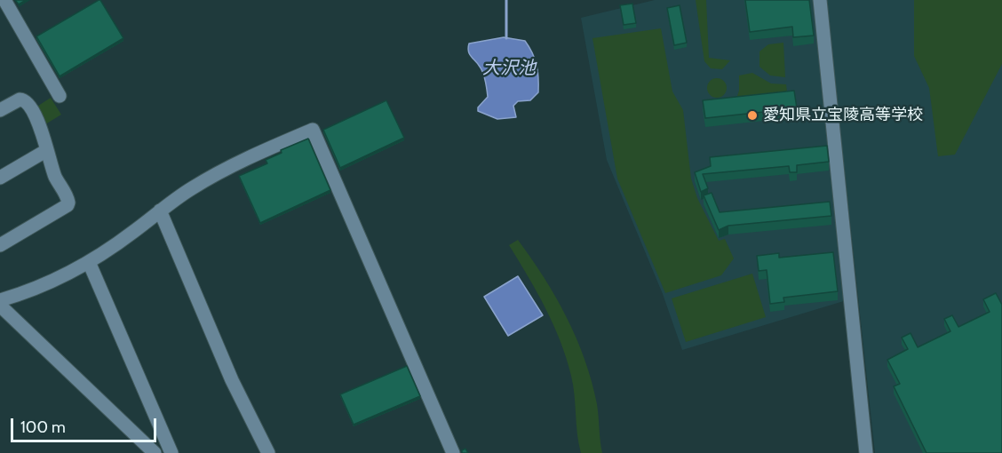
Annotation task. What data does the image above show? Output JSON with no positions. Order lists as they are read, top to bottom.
{
  "water": ["大沢池"],
  "places": ["愛知県立宝陵高等学校"],
  "scale_bar": "100 m"
}
